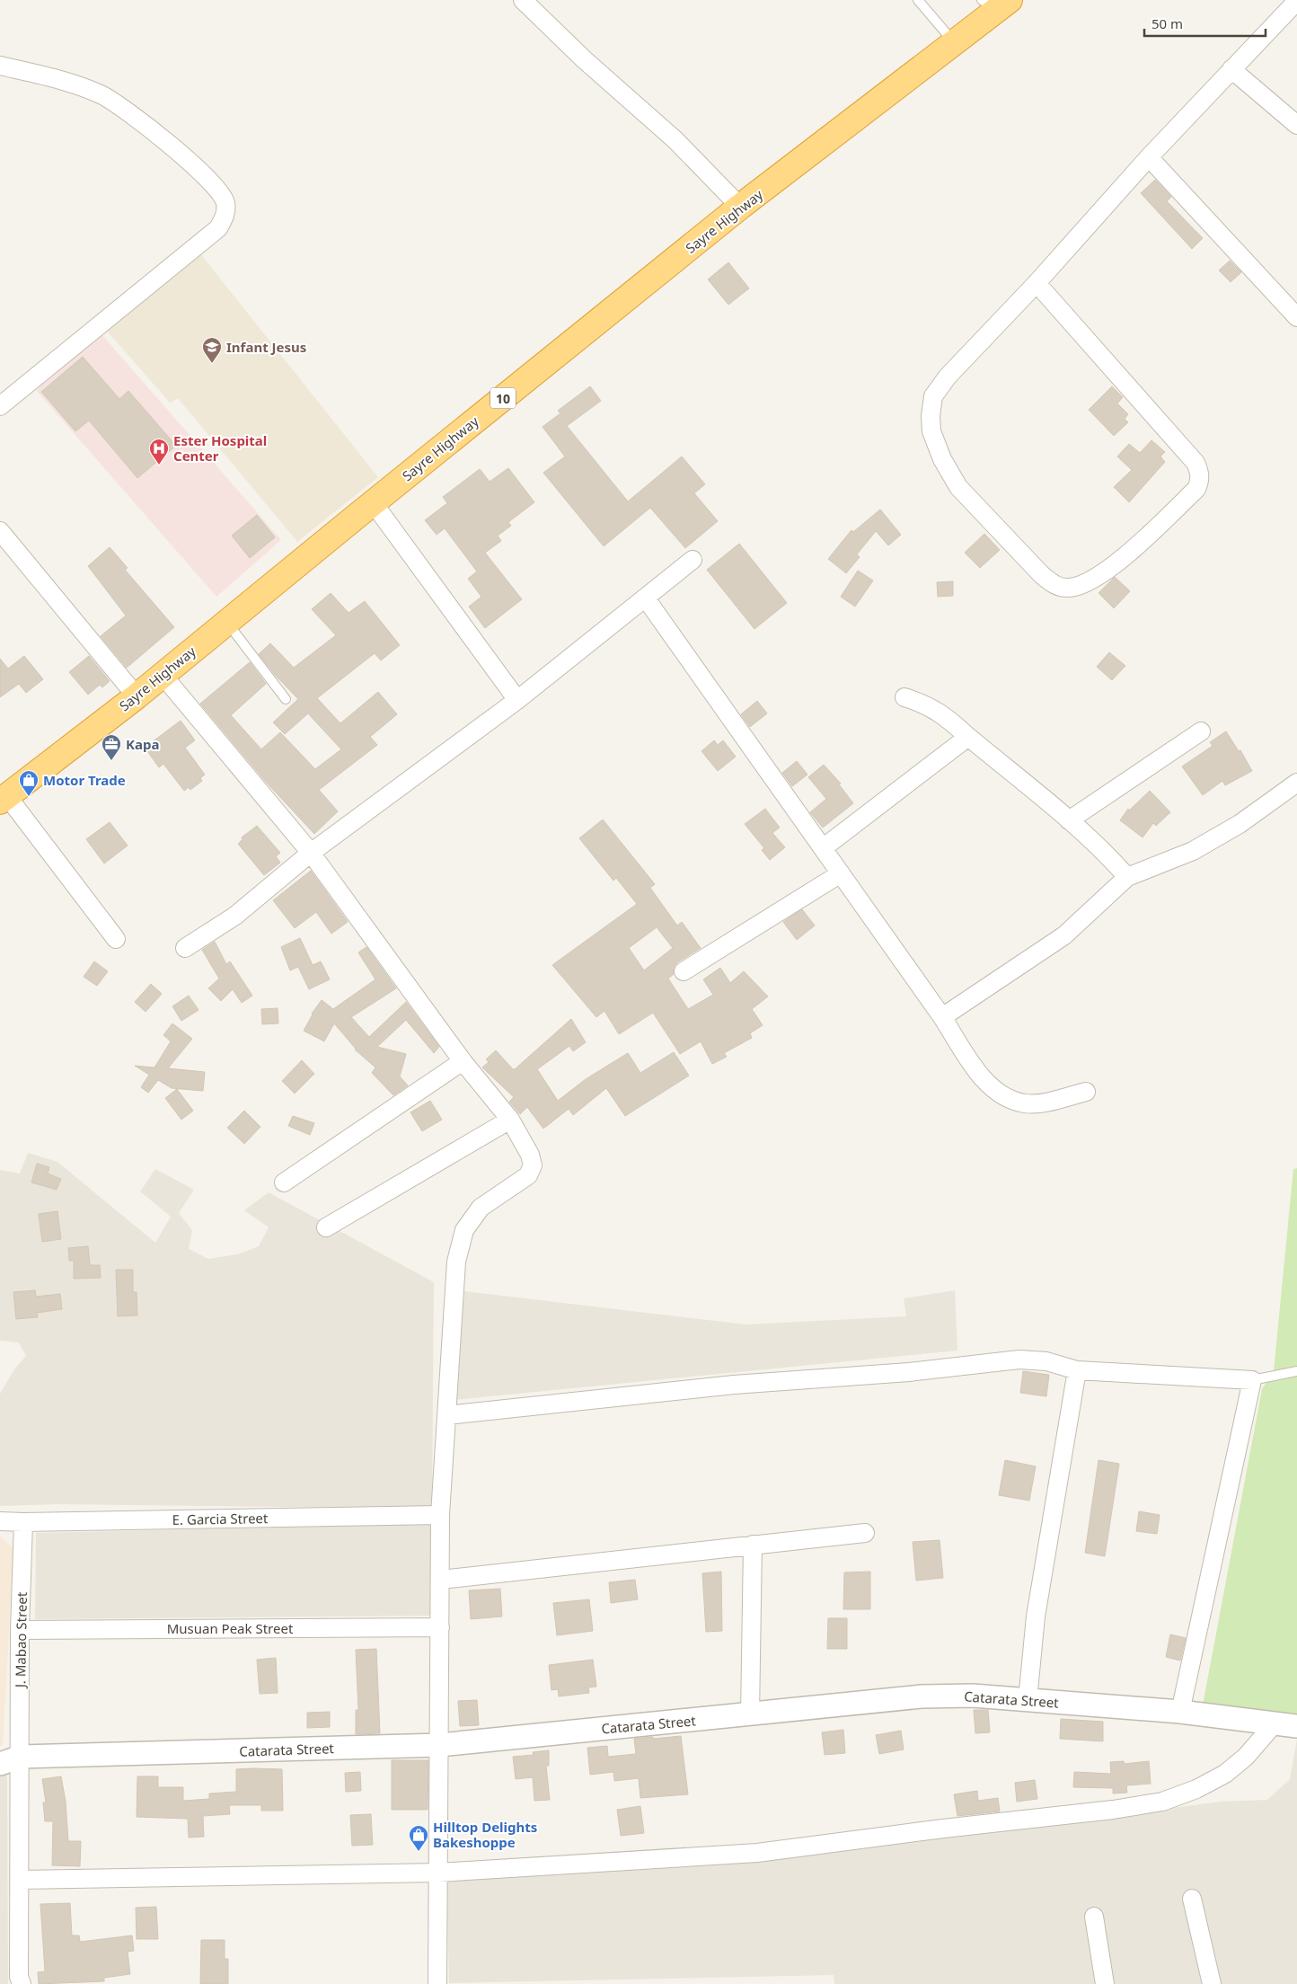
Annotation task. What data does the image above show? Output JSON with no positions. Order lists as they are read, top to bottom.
{
  "streets": {
    "highway": ["Sayre Highway", "10"],
    "street": [
      "E. Garcia Street",
      "Musuan Peak Street",
      "J. Mabao Street",
      "Catarata Street"
    ]
  },
  "crossings": [
    ["E. Garcia Street", "J. Mabao Street"],
    ["Musuan Peak Street", "J. Mabao Street"],
    ["J. Mabao Street", "Catarata Street"]
  ],
  "places": {
    "school or university": ["Infant Jesus"],
    "hospital": ["Ester Hospital Center"],
    "office": ["Kapa"],
    "shop": ["Motor Trade", "Hilltop Delights Bakeshoppe"]
  },
  "scale_bar": "50 m"
}
